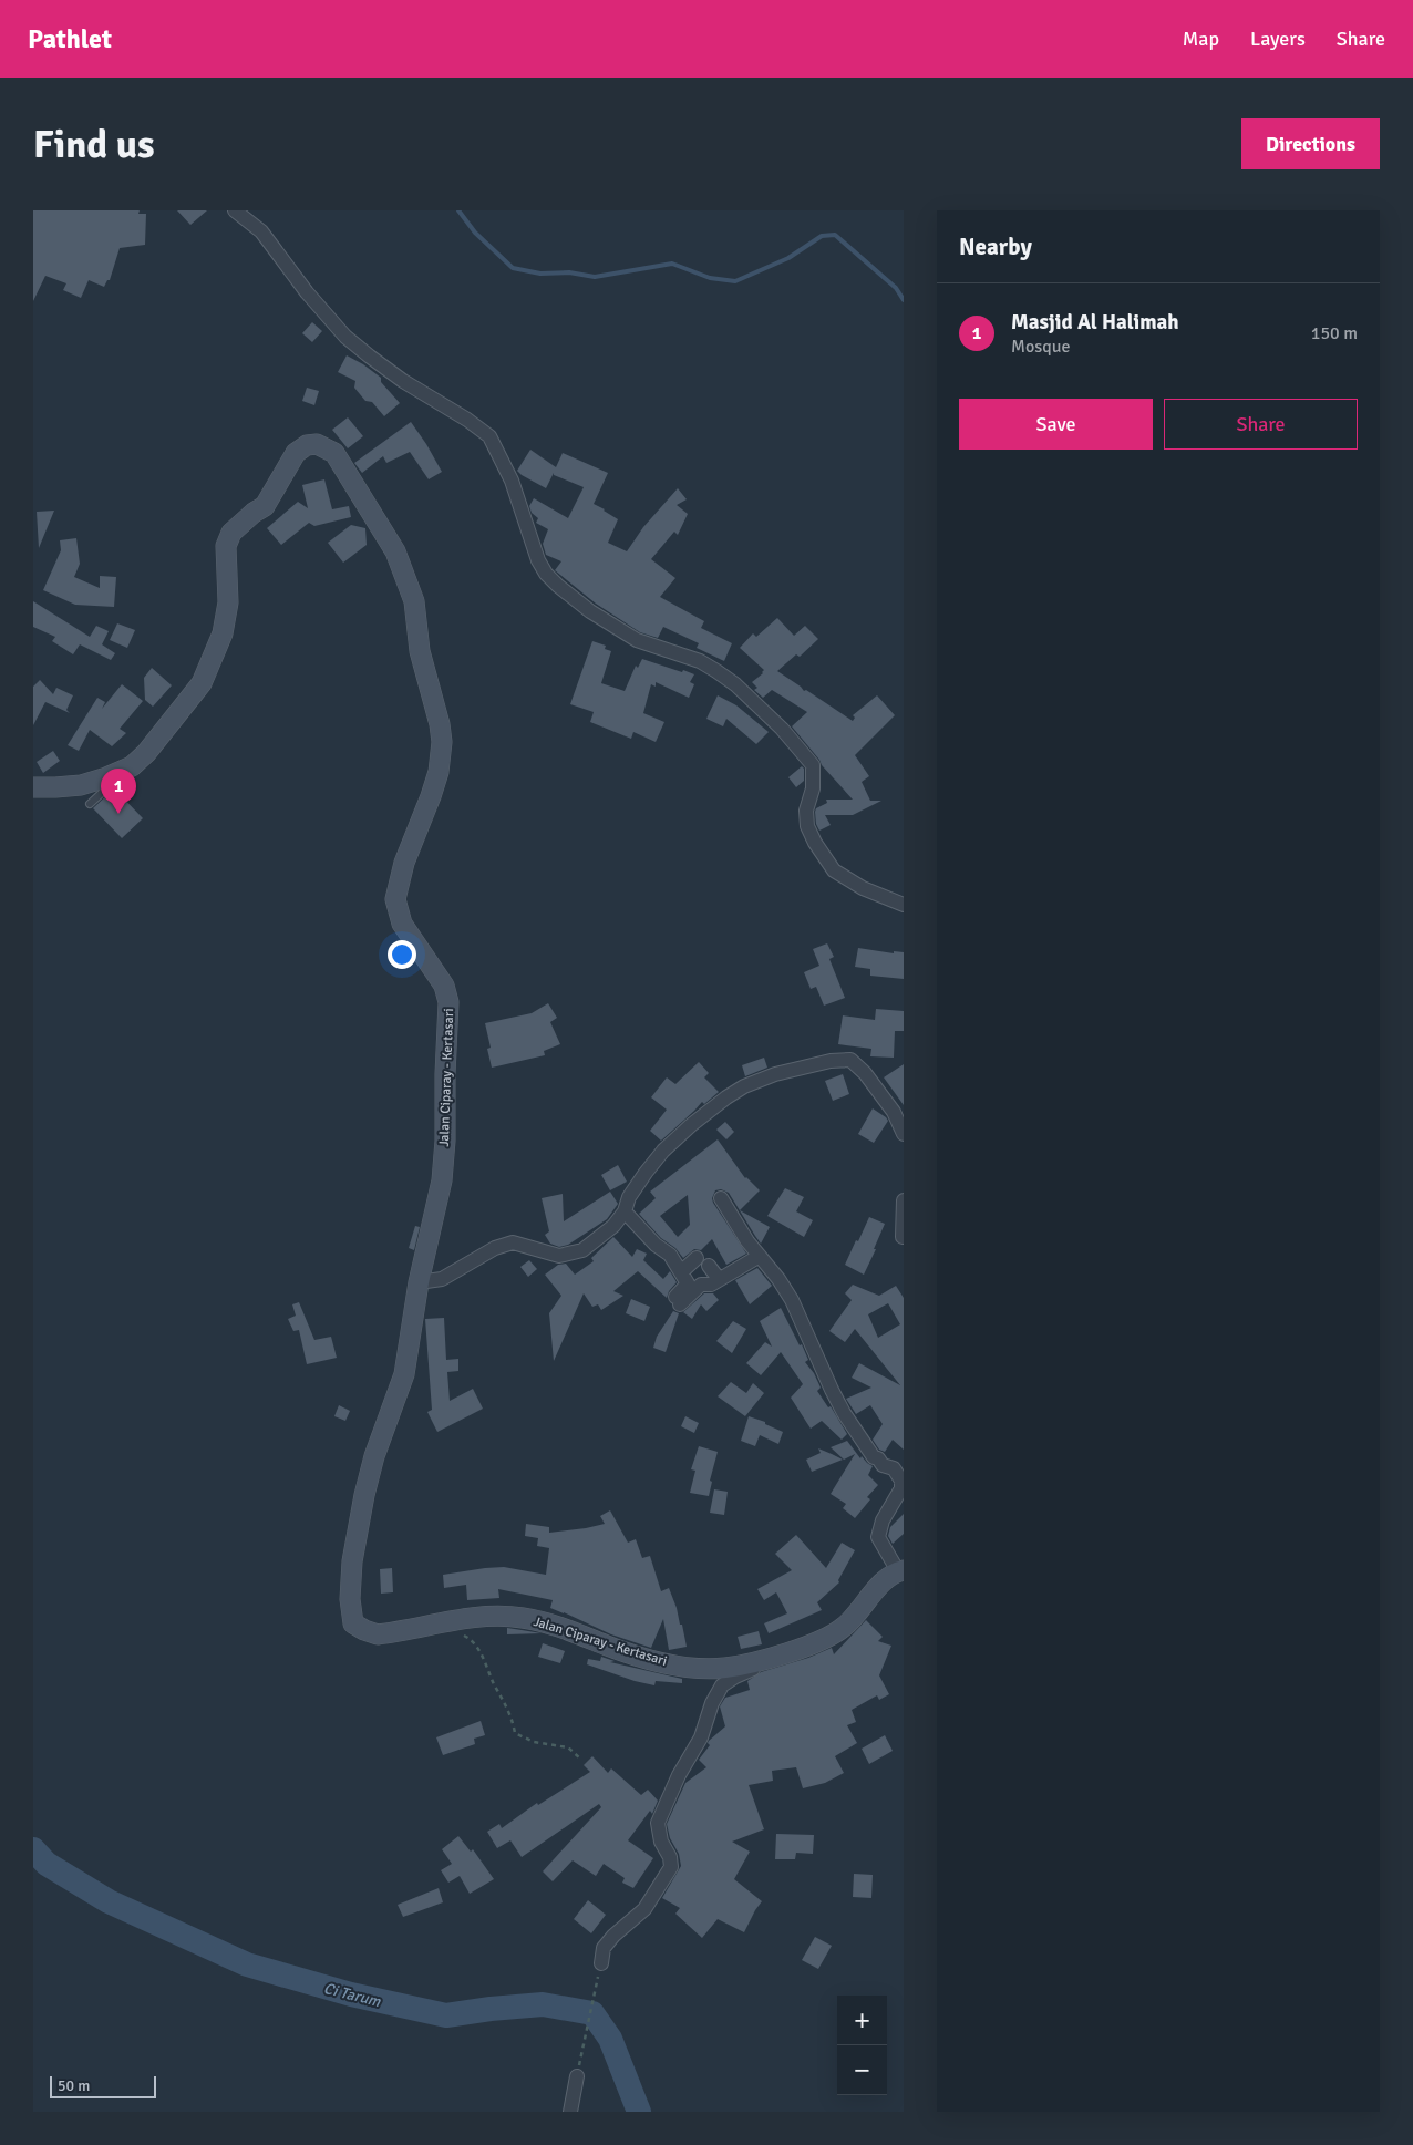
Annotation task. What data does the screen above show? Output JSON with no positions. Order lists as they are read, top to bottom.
{
  "streets": {
    "main road": ["Jalan Ciparay - Kertasari"]
  },
  "water": ["Ci Tarum"],
  "scale_bar": "50 m",
  "page": {
    "header": "Pathlet",
    "nav": ["Map", "Layers", "Share"],
    "buttons": [
      "Directions",
      ["Save", "Share"]
    ],
    "title": "Find us",
    "heading": "Nearby",
    "list": [
      {
        "mark": "1",
        "name": "Masjid Al Halimah",
        "note": "Mosque",
        "value": "150 m"
      }
    ],
    "pins": "1",
    "map_buttons": ["+", "−"],
    "scale": "50 m"
  }
}
